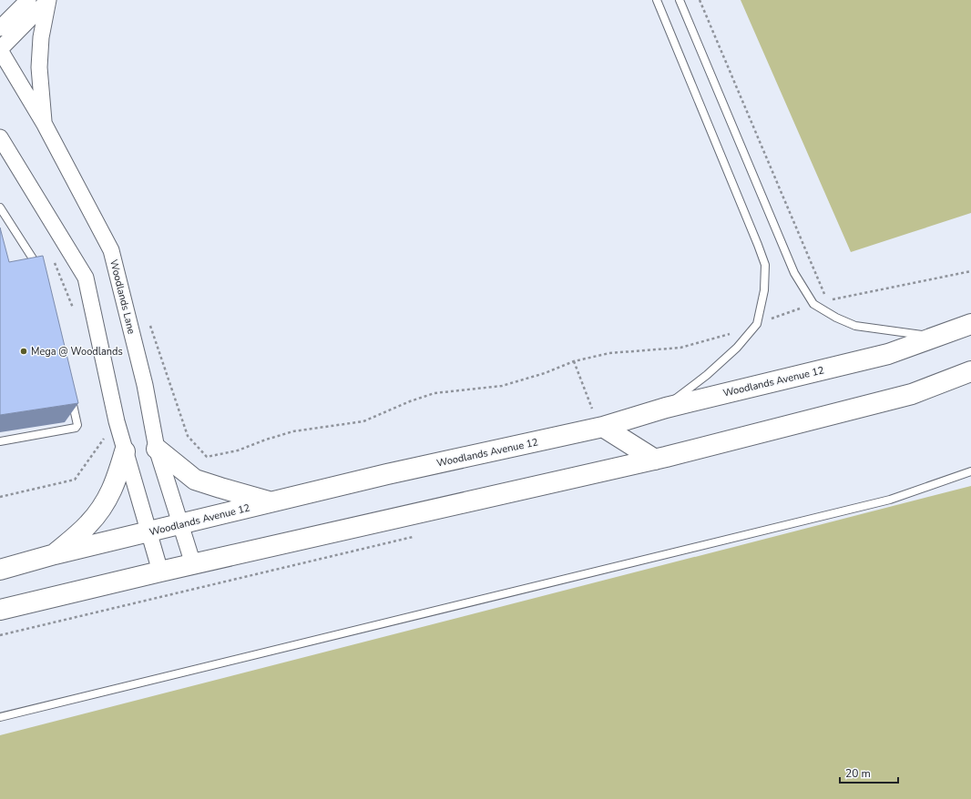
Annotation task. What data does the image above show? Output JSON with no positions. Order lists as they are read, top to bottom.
{
  "streets": {
    "main road": ["Woodlands Avenue 12"],
    "street": ["Woodlands Lane"]
  },
  "crossings": [
    ["Woodlands Lane", "Woodlands Avenue 12"]
  ],
  "places": ["Mega @ Woodlands"],
  "scale_bar": "20 m"
}
